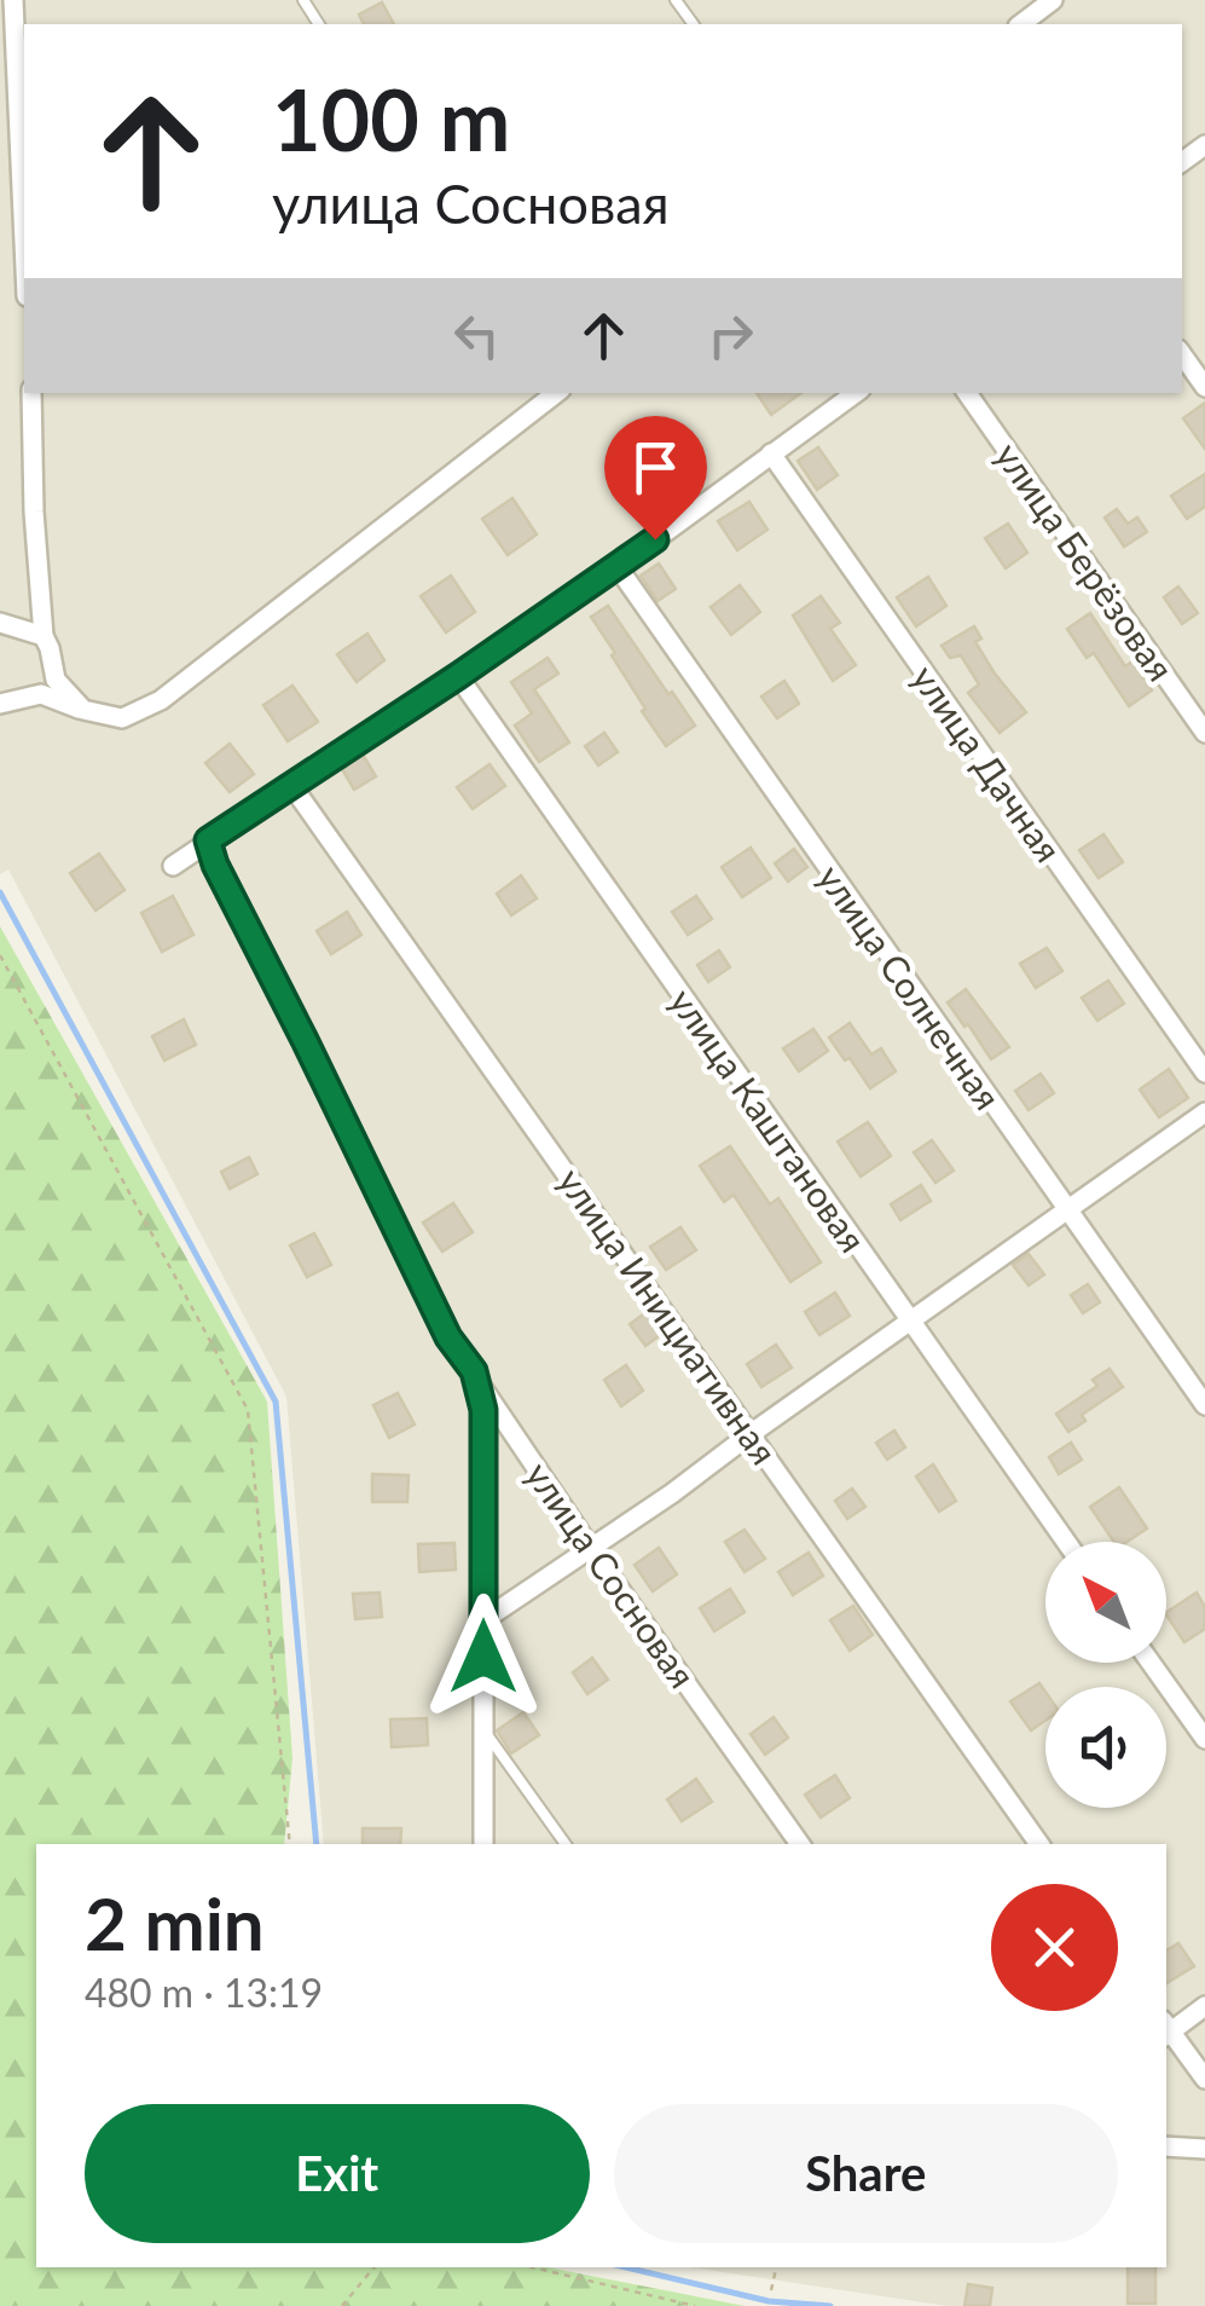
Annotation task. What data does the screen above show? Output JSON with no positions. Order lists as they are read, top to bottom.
{
  "streets": {
    "street": [
      "улица Берёзовая",
      "улица Дачная",
      "улица Солнечная",
      "улица Каштановая",
      "улица Инициативная",
      "улица Сосновая"
    ]
  },
  "north": "top left",
  "page": {
    "turn": ["100 m", "улица Сосновая"],
    "heading": ["2 min", "480 m · 13:19"],
    "buttons": ["Exit", "Share"]
  }
}
